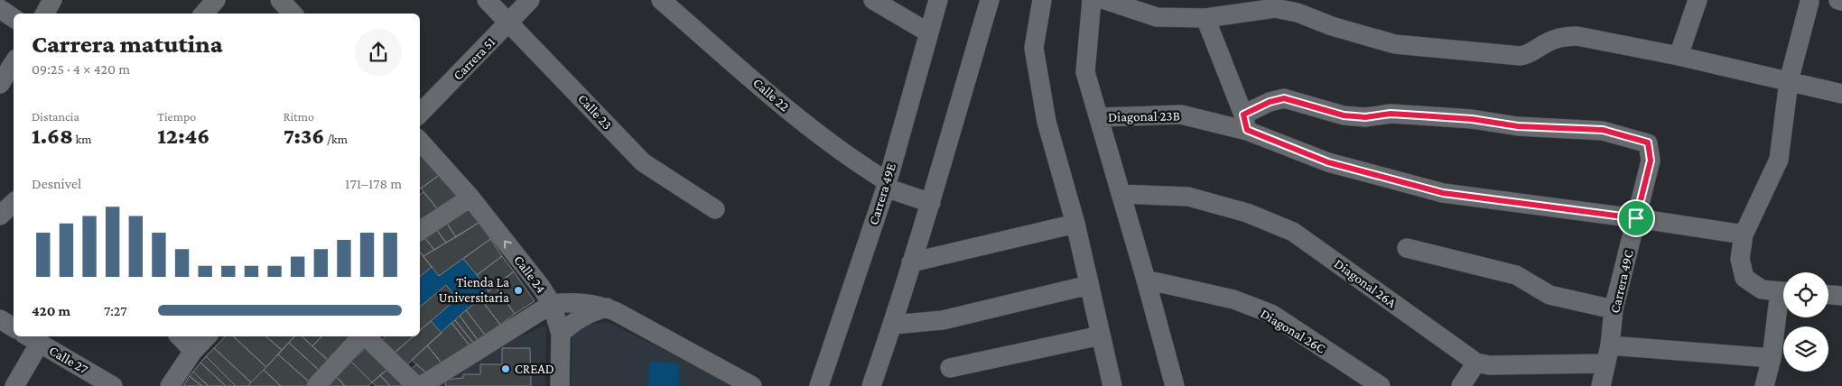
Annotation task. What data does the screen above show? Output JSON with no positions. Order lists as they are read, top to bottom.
{
  "streets": {
    "street": [
      "Carrera 51",
      "Calle 22",
      "Calle 23",
      "Diagonal 23B",
      "Carrera 49E",
      "Calle 24",
      "Carrera 49C",
      "Diagonal 26A",
      "Diagonal 26C",
      "Calle 27"
    ]
  },
  "crossings": [
    ["Carrera 51", "Calle 23"],
    ["Calle 22", "Carrera 49E"],
    ["Diagonal 23B", "Carrera 49C"],
    ["Carrera 49C", "Diagonal 26A"]
  ],
  "places": ["Tienda La Universitaria", "CREAD"],
  "page": {
    "heading": ["Carrera matutina", "09:25 · 4 × 420 m"],
    "stats": [
      ["Distancia", "1.68 km"],
      ["Tiempo", "12:46"],
      ["Ritmo", "7:36 /km"]
    ],
    "chart": ["Desnivel", "171–178 m"],
    "list": [
      {
        "name": "420 m",
        "note": "7:27"
      }
    ]
  }
}
